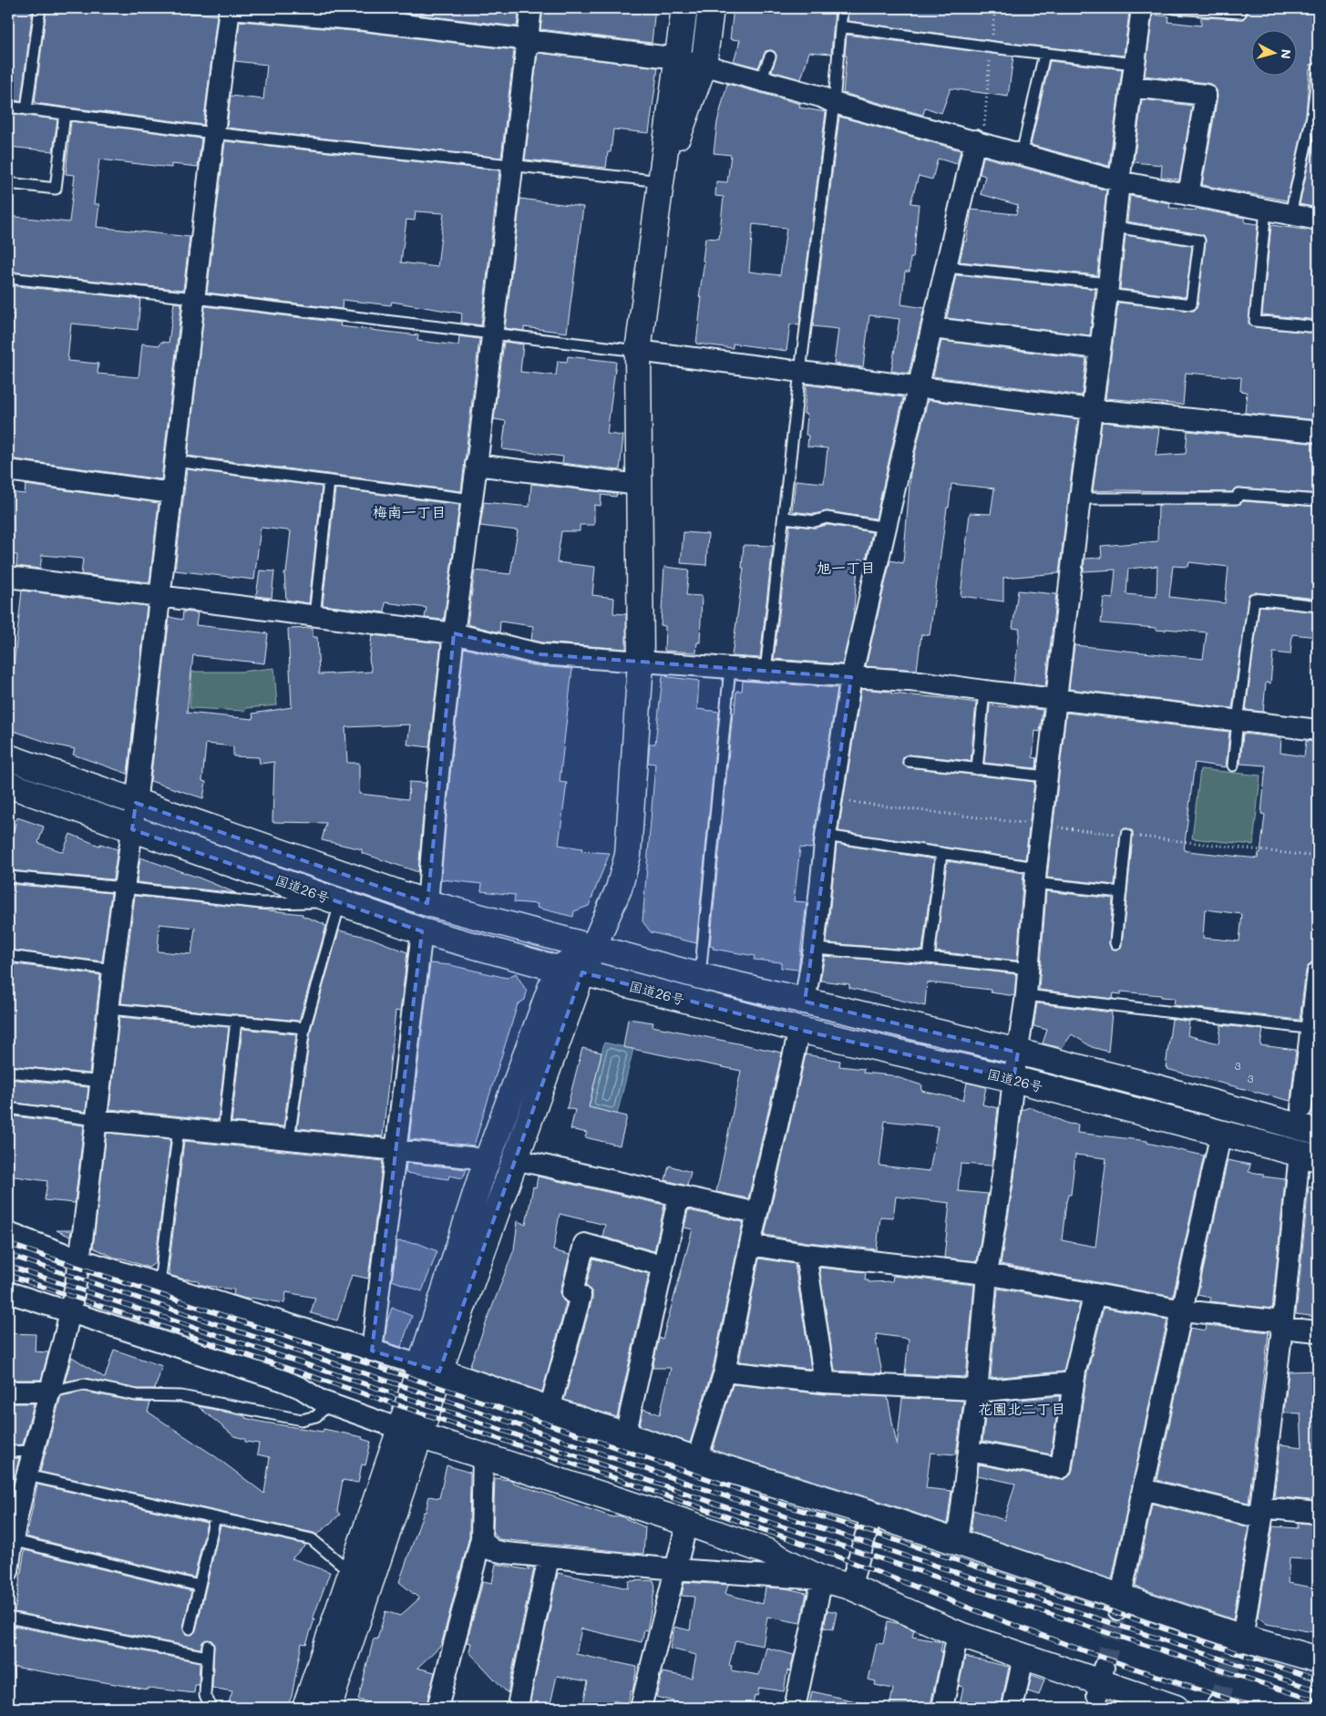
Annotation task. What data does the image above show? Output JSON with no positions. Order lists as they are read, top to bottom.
{
  "streets": {
    "main road": ["国道26号"]
  },
  "districts": ["梅南一丁目", "旭一丁目", "花園北二丁目"],
  "house_numbers": ["3", "3"],
  "north": "right"
}
